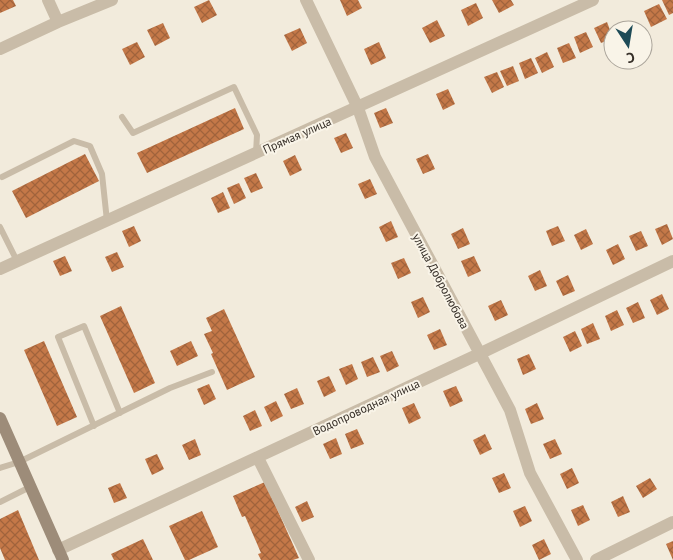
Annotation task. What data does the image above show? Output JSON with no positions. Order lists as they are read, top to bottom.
{
  "streets": {
    "street": ["Прямая улица", "улица Добролюбова", "Водопроводная улица"]
  },
  "crossings": [
    ["Прямая улица", "улица Добролюбова"],
    ["улица Добролюбова", "Водопроводная улица"]
  ],
  "north": "bottom"
}
